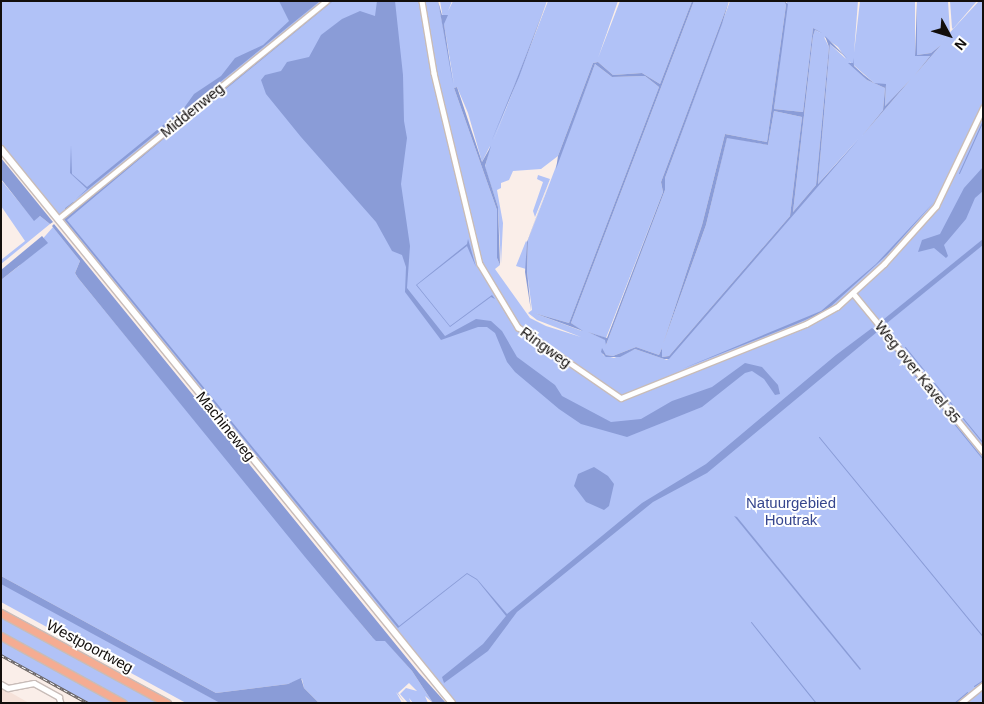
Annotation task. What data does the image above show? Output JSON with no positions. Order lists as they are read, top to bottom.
{
  "streets": {
    "main road": ["Westpoortweg"],
    "street": [
      "Middenweg",
      "Ringweg",
      "Weg over Kavel 35",
      "Machineweg"
    ]
  },
  "crossings": [
    ["Middenweg", "Machineweg"],
    ["Ringweg", "Weg over Kavel 35"]
  ],
  "parks": ["Natuurgebied Houtrak"],
  "north": "bottom right"
}
